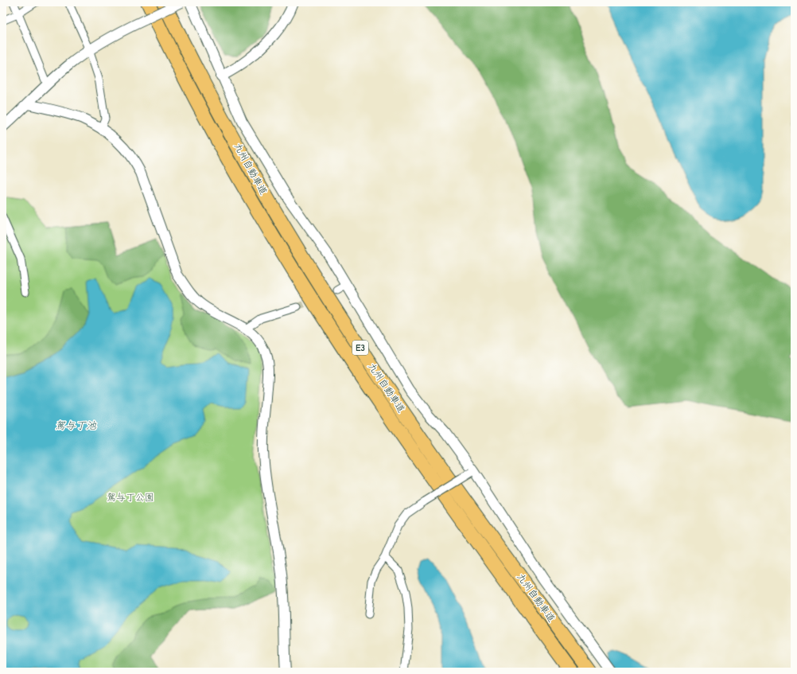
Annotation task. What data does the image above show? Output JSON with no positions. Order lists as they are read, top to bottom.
{
  "streets": {
    "highway": ["九州自動車道", "E3"]
  },
  "water": ["駕与丁池"],
  "parks": ["駕与丁公園"]
}
